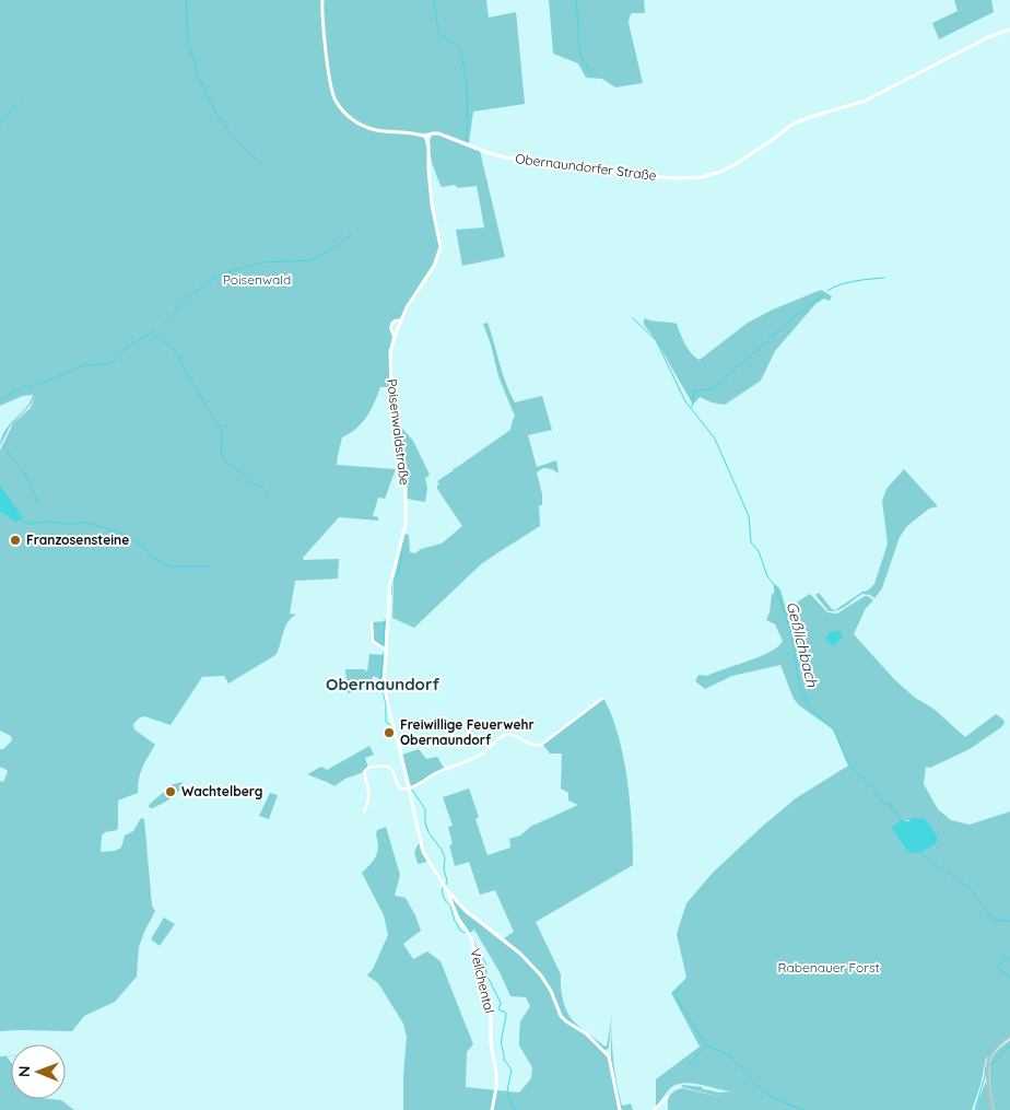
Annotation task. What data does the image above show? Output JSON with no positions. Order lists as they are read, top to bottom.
{
  "streets": {
    "street": ["Obernaundorfer Straße", "Poisenwaldstraße", "Veilchental"]
  },
  "crossings": [
    ["Obernaundorfer Straße", "Poisenwaldstraße"],
    ["Poisenwaldstraße", "Veilchental"]
  ],
  "districts": ["Obernaundorf"],
  "water": ["Geßlichbach"],
  "parks": ["Poisenwald", "Rabenauer Forst"],
  "places": ["Franzosensteine", "Freiwillige Feuerwehr Obernaundorf", "Wachtelberg"],
  "north": "left"
}
